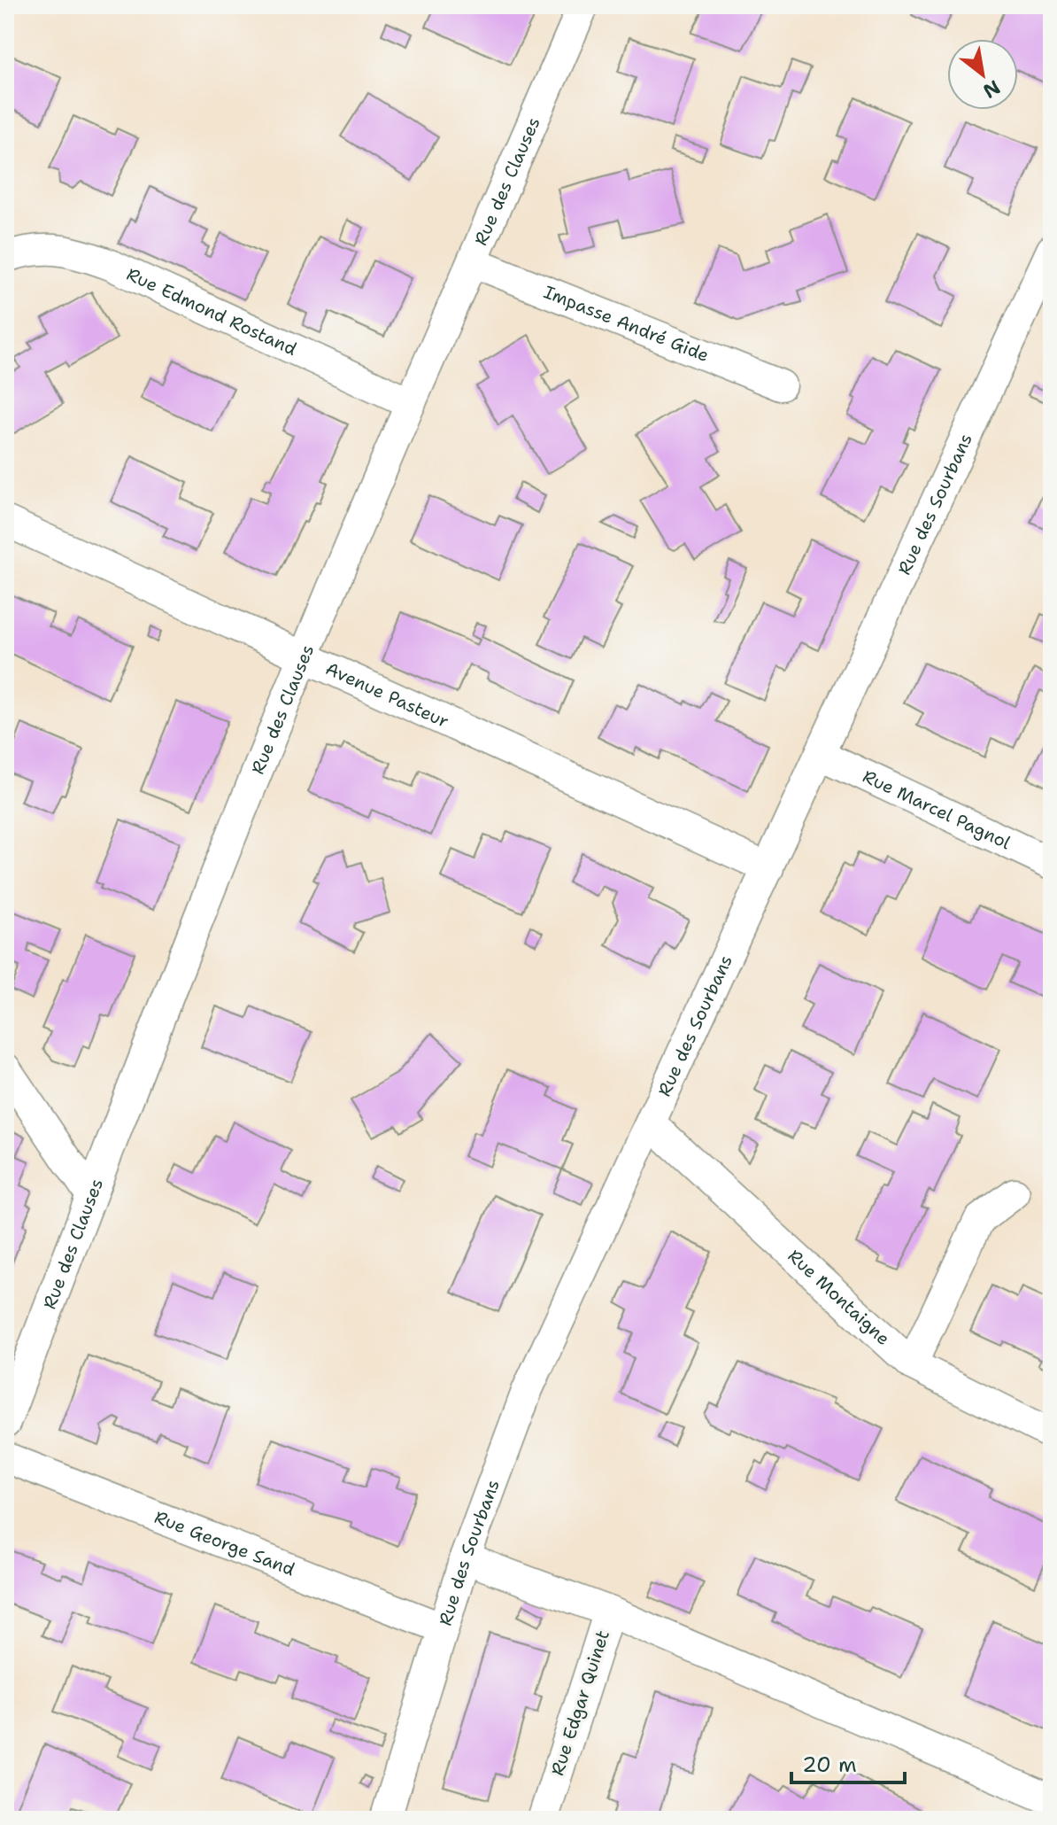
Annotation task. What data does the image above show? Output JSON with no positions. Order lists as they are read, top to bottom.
{
  "streets": {
    "street": [
      "Rue des Clauses",
      "Rue Edmond Rostand",
      "Impasse André Gide",
      "Rue des Sourbans",
      "Avenue Pasteur",
      "Rue Marcel Pagnol",
      "Rue Montaigne",
      "Rue George Sand",
      "Rue Edgar Quinet"
    ]
  },
  "crossings": [
    ["Rue des Clauses", "Rue Edmond Rostand"],
    ["Rue des Clauses", "Impasse André Gide"],
    ["Rue des Clauses", "Avenue Pasteur"],
    ["Rue des Sourbans", "Avenue Pasteur"],
    ["Rue des Sourbans", "Rue Marcel Pagnol"],
    ["Rue des Sourbans", "Rue Montaigne"],
    ["Rue des Sourbans", "Rue George Sand"],
    ["Rue des Sourbans", "Rue Edgar Quinet"]
  ],
  "scale_bar": "20 m",
  "north": "bottom right"
}
